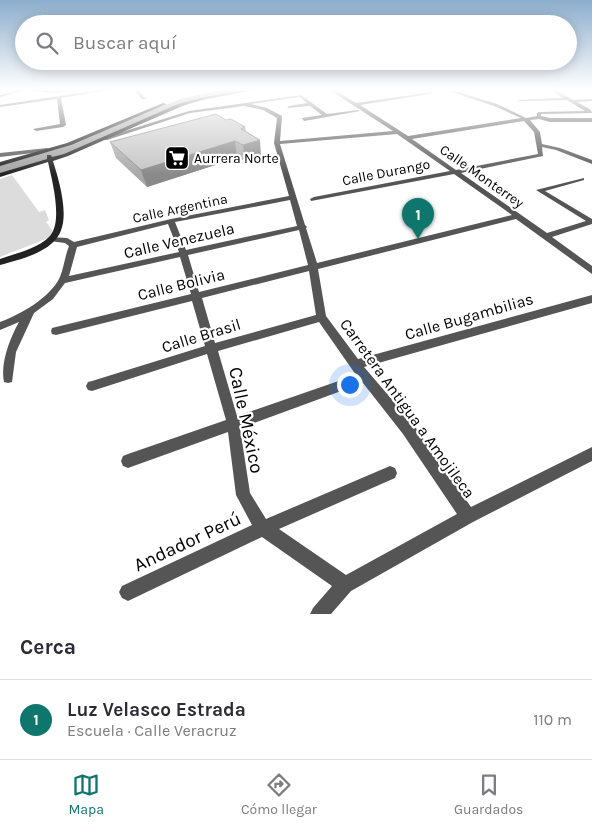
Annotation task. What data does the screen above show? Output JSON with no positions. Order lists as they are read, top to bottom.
{
  "streets": {
    "street": [
      "Calle Durango",
      "Calle Monterrey",
      "Calle Argentina",
      "Calle Venezuela",
      "Calle Bolivia",
      "Calle Bugambilias",
      "Calle Brasil",
      "Carretera Antigua a Amojileca",
      "Calle México",
      "Andador Perú"
    ]
  },
  "crossings": [
    ["Calle Durango", "Calle Monterrey"],
    ["Calle Monterrey", "Calle Bolivia"],
    ["Calle Argentina", "Carretera Antigua a Amojileca"],
    ["Calle Argentina", "Calle México"],
    ["Calle Venezuela", "Carretera Antigua a Amojileca"],
    ["Calle Venezuela", "Calle México"],
    ["Calle Bolivia", "Carretera Antigua a Amojileca"],
    ["Calle Bolivia", "Calle México"],
    ["Calle Bugambilias", "Carretera Antigua a Amojileca"],
    ["Calle Brasil", "Carretera Antigua a Amojileca"],
    ["Calle Brasil", "Calle México"],
    ["Calle México", "Andador Perú"]
  ],
  "places": {
    "supermarket": ["Aurrera Norte"]
  },
  "page": {
    "search": "Buscar aquí",
    "pins": "1",
    "heading": "Cerca",
    "list": [
      {
        "mark": "1",
        "name": "Luz Velasco Estrada",
        "note": "Escuela · Calle Veracruz",
        "value": "110 m"
      }
    ],
    "nav": ["Mapa", "Cómo llegar", "Guardados"]
  }
}
